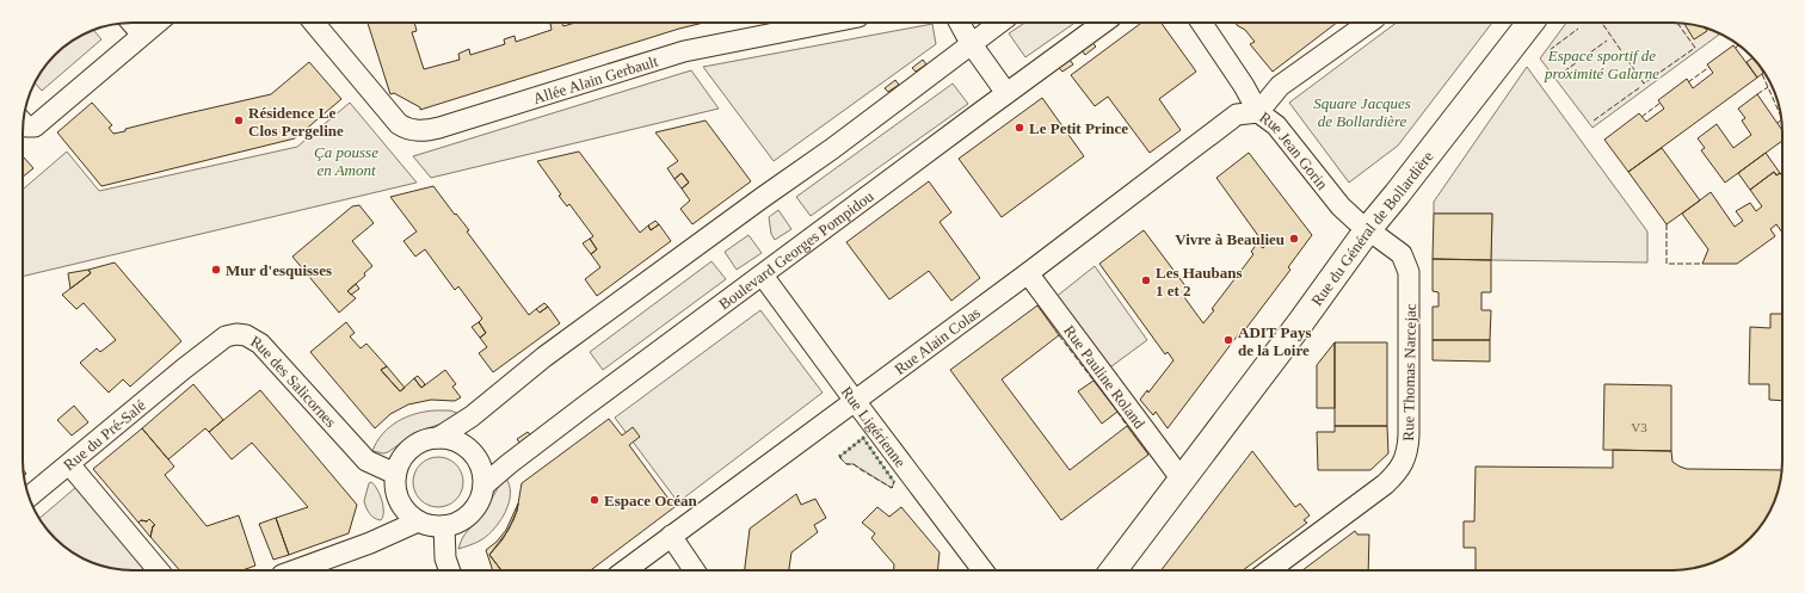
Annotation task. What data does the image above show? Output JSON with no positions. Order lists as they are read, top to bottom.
{
  "streets": {
    "street": [
      "Allée Alain Gerbault",
      "Rue Jean Gorin",
      "Rue du Général de Bollardière",
      "Boulevard Georges Pompidou",
      "Rue Alain Colas",
      "Rue Thomas Narcejac",
      "Rue Pauline Roland",
      "Rue des Salicornes",
      "Rue Ligérienne",
      "Rue du Pré-Salé"
    ]
  },
  "crossings": [
    ["Rue Jean Gorin", "Rue du Général de Bollardière"],
    ["Rue Jean Gorin", "Rue Alain Colas"],
    ["Rue Jean Gorin", "Rue Thomas Narcejac"],
    ["Rue du Général de Bollardière", "Rue Thomas Narcejac"],
    ["Rue du Général de Bollardière", "Rue Pauline Roland"],
    ["Boulevard Georges Pompidou", "Rue des Salicornes"],
    ["Boulevard Georges Pompidou", "Rue Ligérienne"],
    ["Rue Alain Colas", "Rue Pauline Roland"],
    ["Rue Alain Colas", "Rue Ligérienne"],
    ["Rue des Salicornes", "Rue du Pré-Salé"]
  ],
  "parks": ["Espace sportif de proximité Galarne", "Square Jacques de Bollardière", "Ça pousse en Amont"],
  "places": [
    "Résidence Le Clos Pergeline",
    "Le Petit Prince",
    "Vivre à Beaulieu",
    "Mur d'esquisses",
    "Les Haubans 1 et 2",
    "ADIT Pays de la Loire",
    "Espace Océan"
  ],
  "house_numbers": ["V3"]
}
